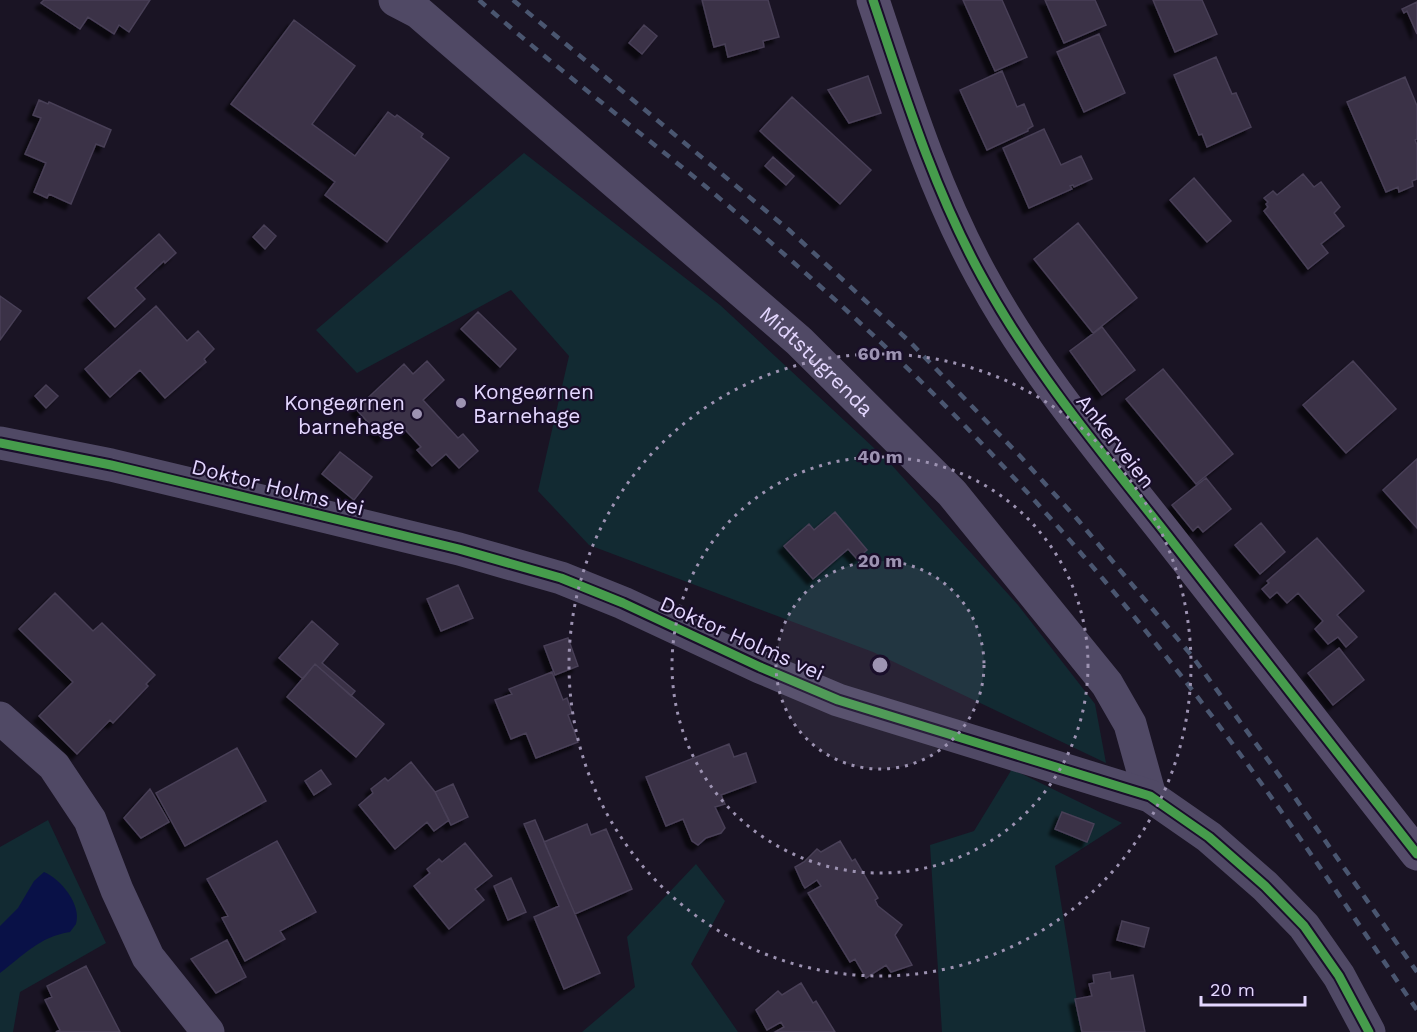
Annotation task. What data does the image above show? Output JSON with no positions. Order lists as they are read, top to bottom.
{
  "streets": {
    "main road": ["Ankerveien"],
    "street": ["Midtstugrenda", "Doktor Holms vei"]
  },
  "crossings": [
    ["Midtstugrenda", "Doktor Holms vei"]
  ],
  "places": ["Kongeørnen Barnehage", "Kongeørnen barnehage"],
  "scale_bar": "20 m",
  "rings": ["60 m", "40 m", "20 m"]
}
